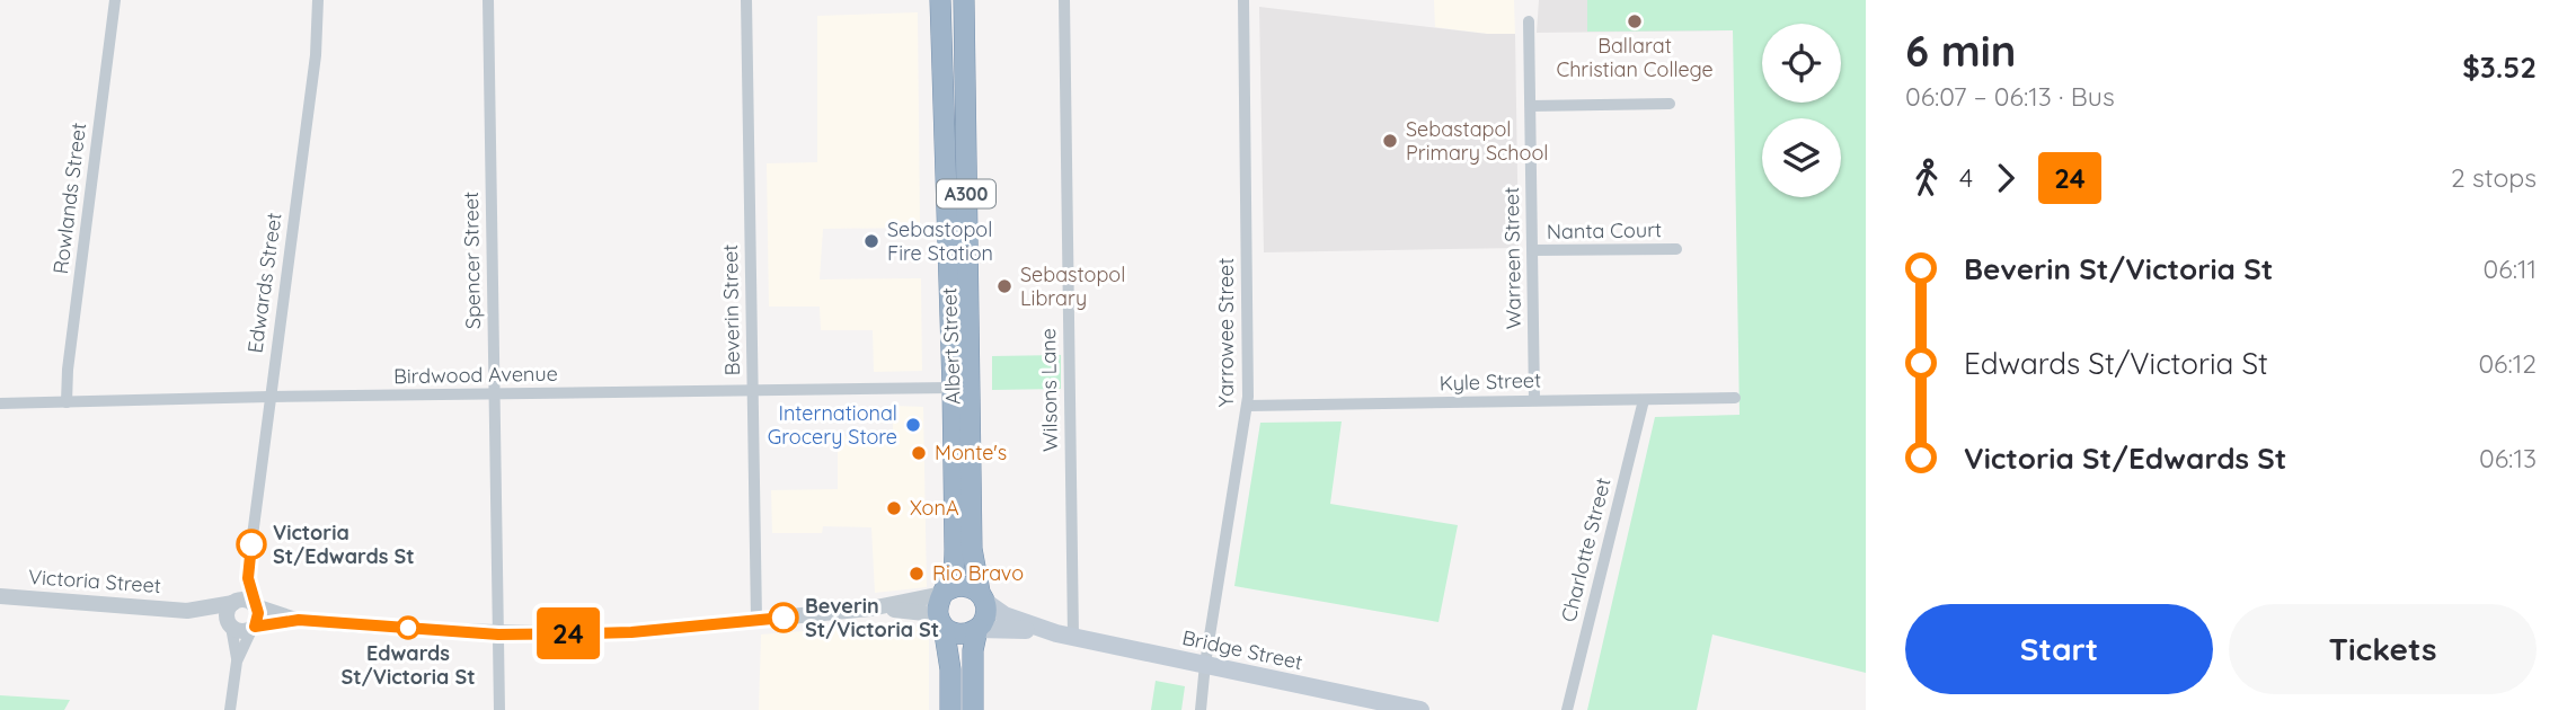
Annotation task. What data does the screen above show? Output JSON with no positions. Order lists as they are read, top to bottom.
{
  "streets": {
    "highway": ["A300", "Albert Street"],
    "main road": ["Bridge Street"],
    "street": [
      "Rowlands Street",
      "Nanta Court",
      "Warreen Street",
      "Spencer Street",
      "Edwards Street",
      "Beverin Street",
      "Yarrowee Street",
      "Birdwood Avenue",
      "Kyle Street",
      "Wilsons Lane",
      "Charlotte Street",
      "Victoria Street"
    ]
  },
  "crossings": [
    ["Rowlands Street", "Birdwood Avenue"],
    ["Nanta Court", "Warreen Street"],
    ["Warreen Street", "Kyle Street"],
    ["Spencer Street", "Birdwood Avenue"],
    ["Edwards Street", "Birdwood Avenue"],
    ["Edwards Street", "Victoria Street"],
    ["Beverin Street", "Birdwood Avenue"],
    ["Yarrowee Street", "Kyle Street"],
    ["Yarrowee Street", "Bridge Street"],
    ["Albert Street", "Birdwood Avenue"],
    ["Kyle Street", "Charlotte Street"],
    ["Wilsons Lane", "Bridge Street"]
  ],
  "places": [
    "Ballarat Christian College",
    "Sebastapol Primary School",
    "Sebastopol Fire Station",
    "Sebastopol Library",
    "International Grocery Store",
    "Monte's",
    "XonA",
    "Victoria St/Edwards St",
    "Rio Bravo",
    "Beverin St/Victoria St",
    "Edwards St/Victoria St"
  ],
  "lines": ["bus line 24"],
  "page": {
    "on_map": "24",
    "heading": ["6 min", "06:07 – 06:13 · Bus", "$3.52"],
    "legs": ["4", "24", "2 stops"],
    "list": [
      {
        "name": "Beverin St/Victoria St",
        "value": "06:11"
      },
      {
        "name": "Edwards St/Victoria St",
        "value": "06:12"
      },
      {
        "name": "Victoria St/Edwards St",
        "value": "06:13"
      }
    ],
    "buttons": ["Start", "Tickets"]
  }
}
